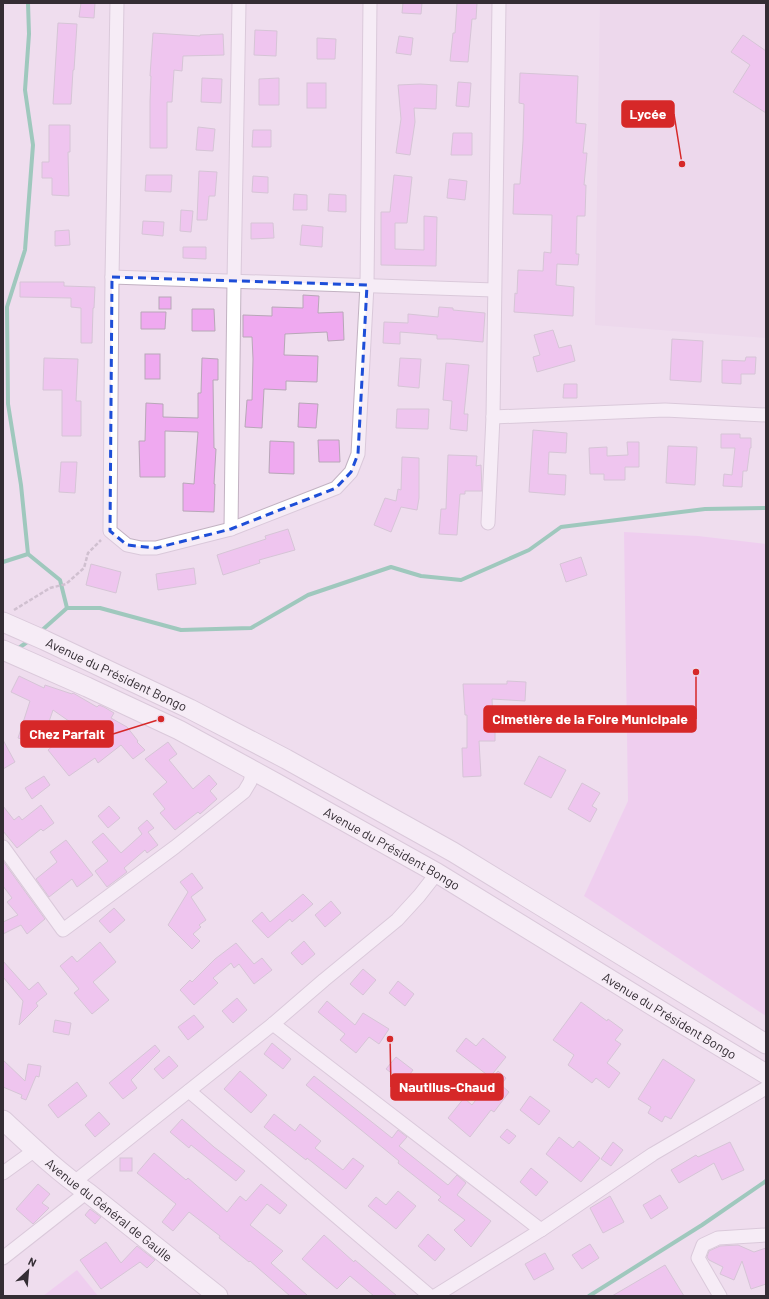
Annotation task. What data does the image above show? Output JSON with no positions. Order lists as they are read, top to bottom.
{
  "streets": {
    "street": ["Avenue du Président Bongo", "Avenue du Général de Gaulle"]
  },
  "places": [
    "Lycée",
    "Cimetière de la Foire Municipale",
    "Chez Parfait",
    "Nautilus-Chaud"
  ],
  "north": "top right"
}
